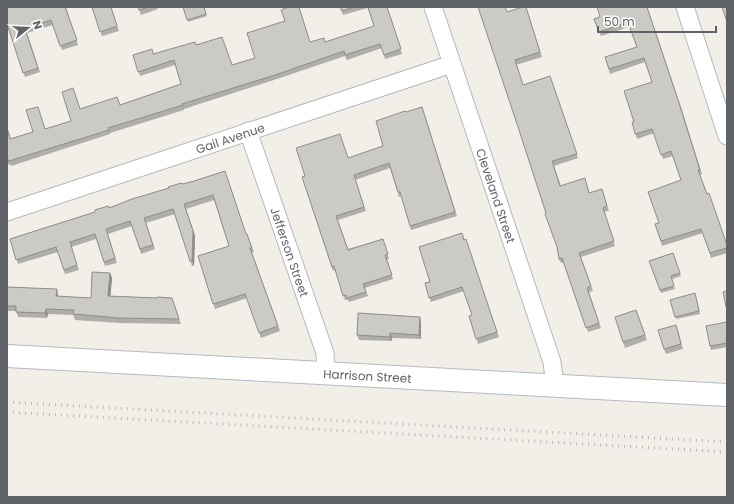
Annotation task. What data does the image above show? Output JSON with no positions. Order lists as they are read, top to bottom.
{
  "streets": {
    "main road": ["Harrison Street"],
    "street": ["Gail Avenue", "Cleveland Street", "Jefferson Street"]
  },
  "crossings": [
    ["Gail Avenue", "Cleveland Street"],
    ["Gail Avenue", "Jefferson Street"],
    ["Cleveland Street", "Harrison Street"],
    ["Jefferson Street", "Harrison Street"]
  ],
  "scale_bar": "50 m",
  "north": "right"
}
